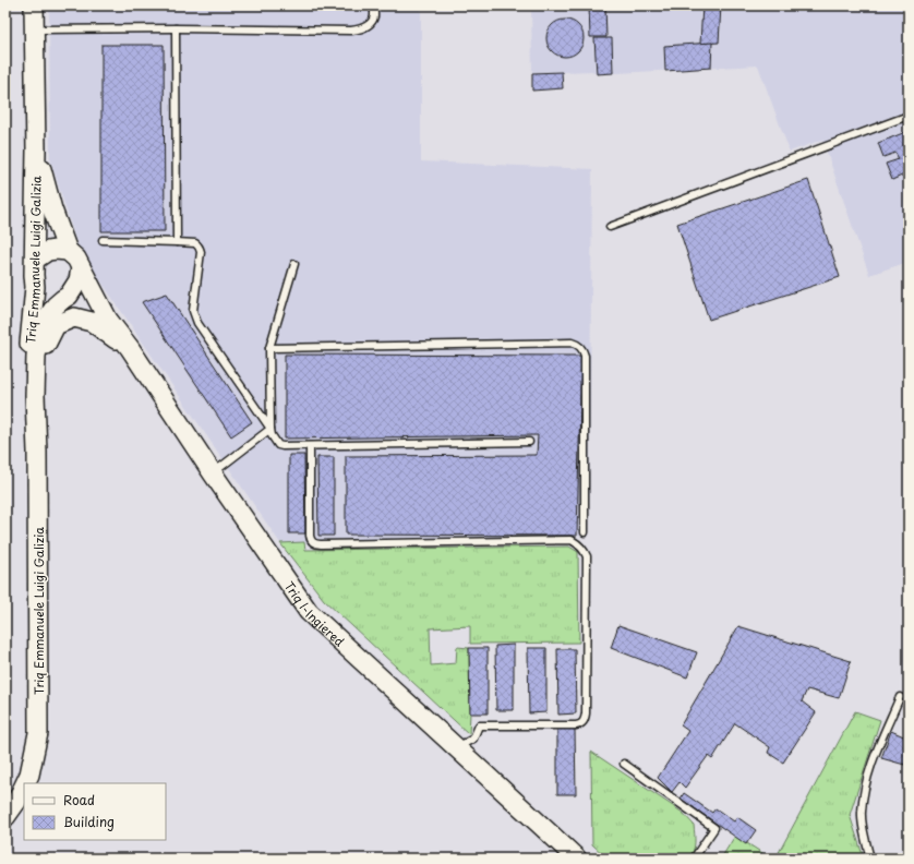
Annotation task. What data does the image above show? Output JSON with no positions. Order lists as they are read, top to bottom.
{
  "streets": {
    "main road": ["Triq Emmanuele Luigi Galizia", "Triq l-Ingiered"]
  },
  "crossings": [
    ["Triq Emmanuele Luigi Galizia", "Triq l-Ingiered"]
  ],
  "legend": ["Road", "Building"]
}
